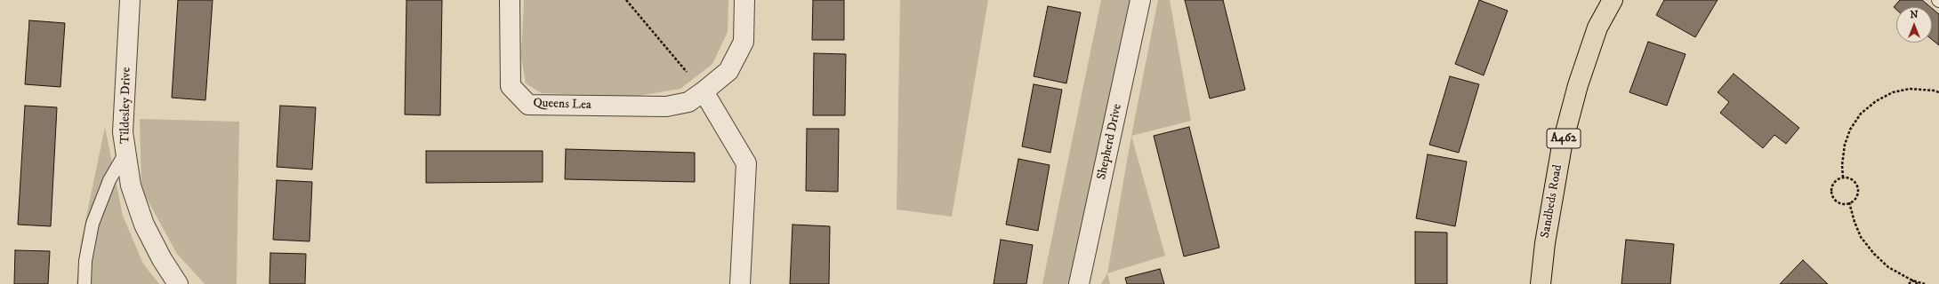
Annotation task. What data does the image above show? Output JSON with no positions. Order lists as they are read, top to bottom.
{
  "streets": {
    "main road": ["A462", "Sandbeds Road"],
    "street": ["Queens Lea", "Tildesley Drive", "Shepherd Drive"]
  },
  "north": "top"
}
